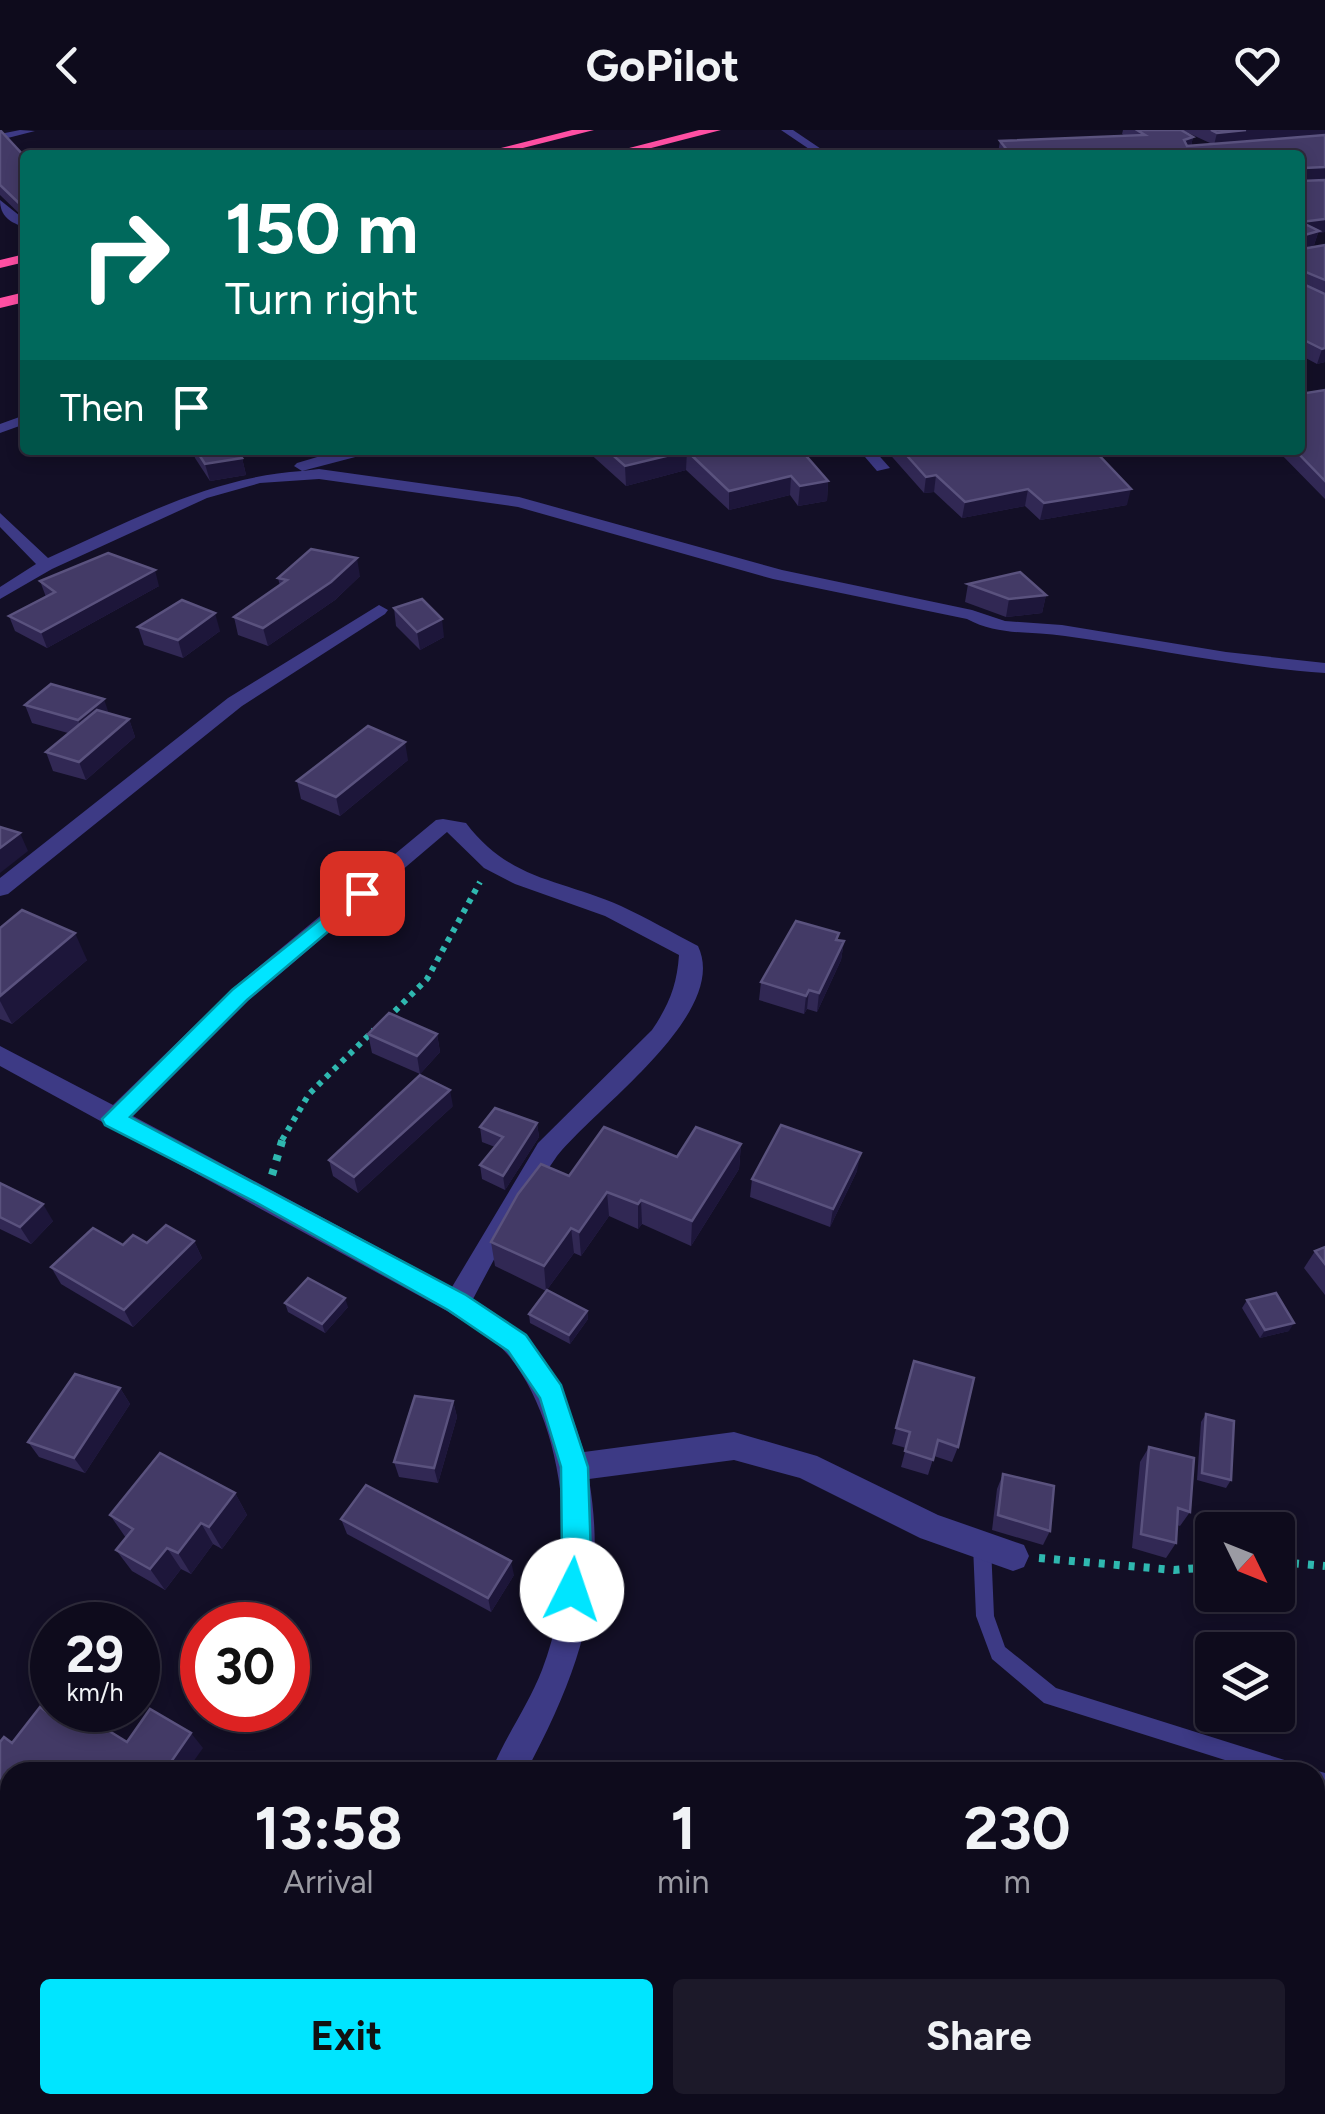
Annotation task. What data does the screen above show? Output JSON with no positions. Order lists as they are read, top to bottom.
{
  "north": "bottom right",
  "page": {
    "header": "GoPilot",
    "turn": ["150 m", "Turn right"],
    "then": "Then",
    "speed": "29 km/h",
    "limit": "30",
    "eta": [
      "13:58",
      "Arrival",
      "1",
      "min",
      "230",
      "m"
    ],
    "buttons": ["Exit", "Share"]
  }
}
